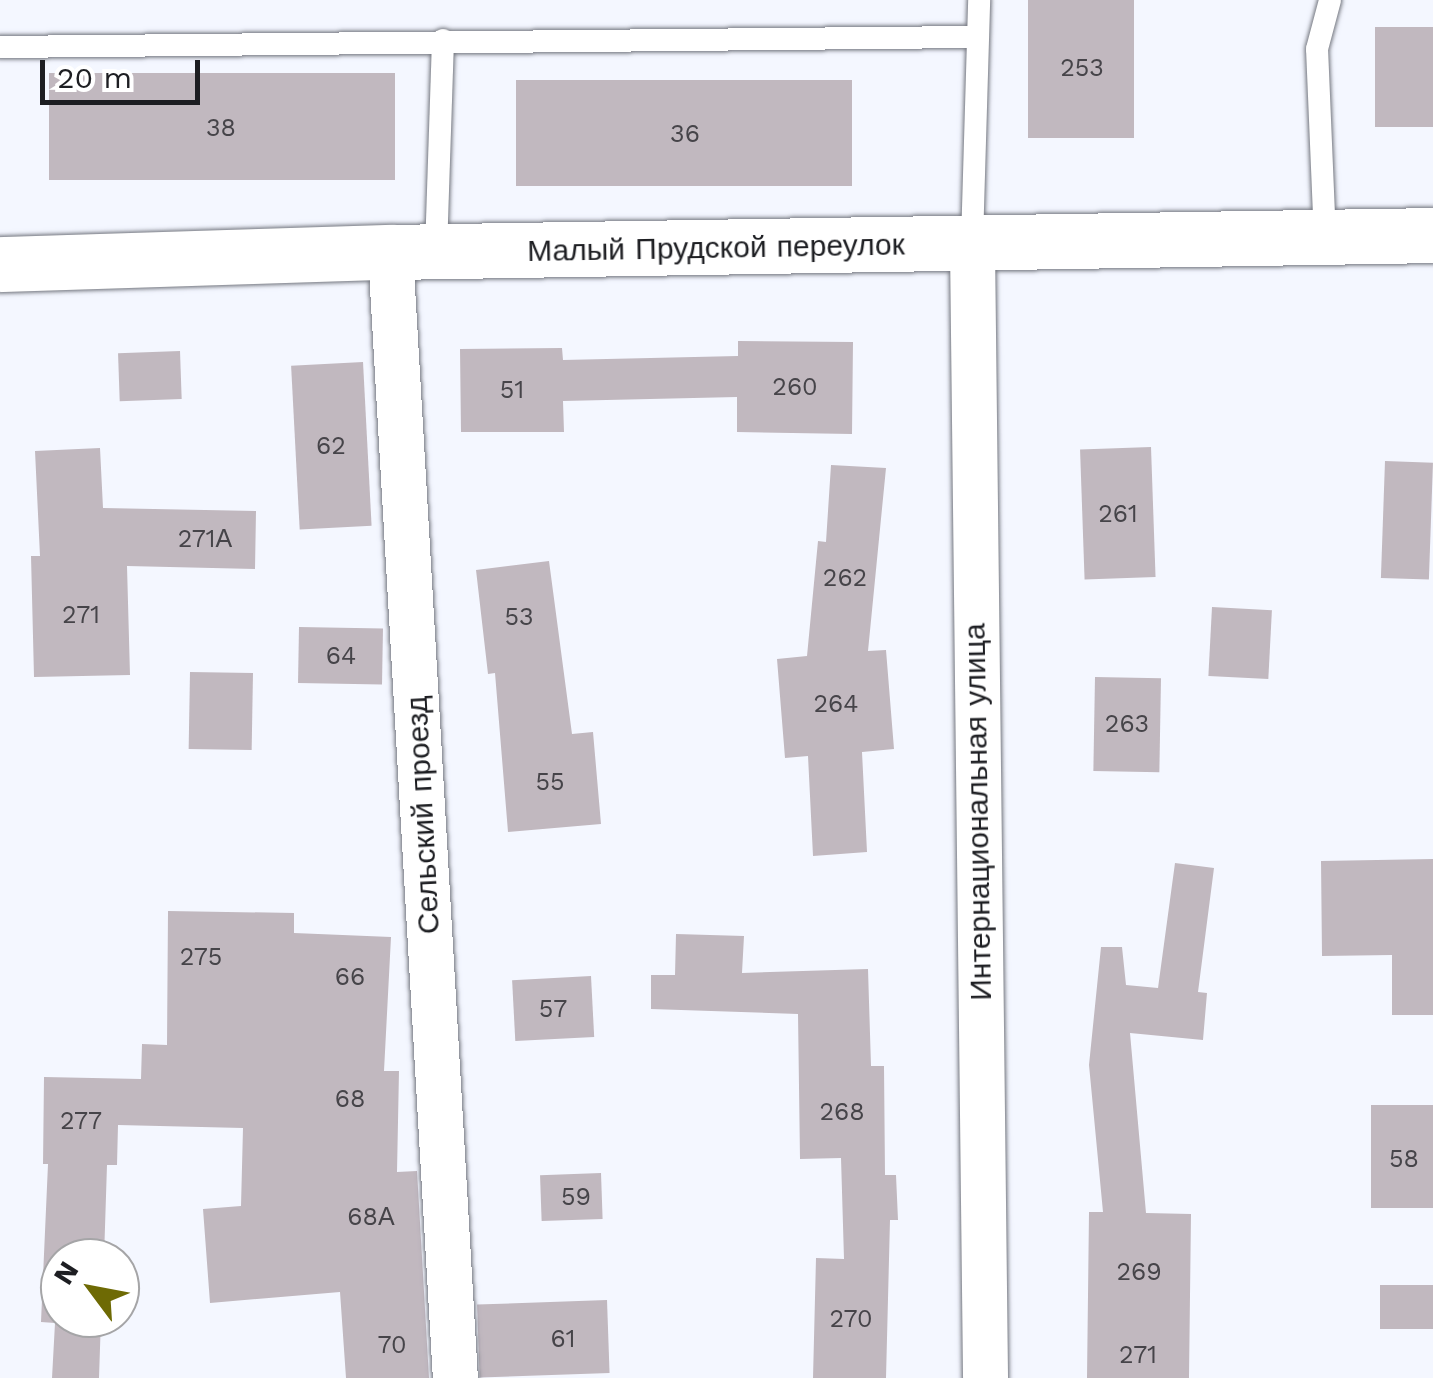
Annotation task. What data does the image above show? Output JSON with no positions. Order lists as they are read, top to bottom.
{
  "streets": {
    "street": ["Малый Прудской переулок", "Интернациональная улица", "Сельский проезд"]
  },
  "crossings": [
    ["Малый Прудской переулок", "Интернациональная улица"],
    ["Малый Прудской переулок", "Сельский проезд"]
  ],
  "house_numbers": [
    "253",
    "38",
    "36",
    "260",
    "51",
    "62",
    "261",
    "271А",
    "262",
    "271",
    "53",
    "64",
    "264",
    "263",
    "55",
    "275",
    "66",
    "57",
    "68",
    "268",
    "277",
    "58",
    "59",
    "68А",
    "269",
    "270",
    "61",
    "70",
    "271"
  ],
  "scale_bar": "20 m",
  "north": "top left"
}
